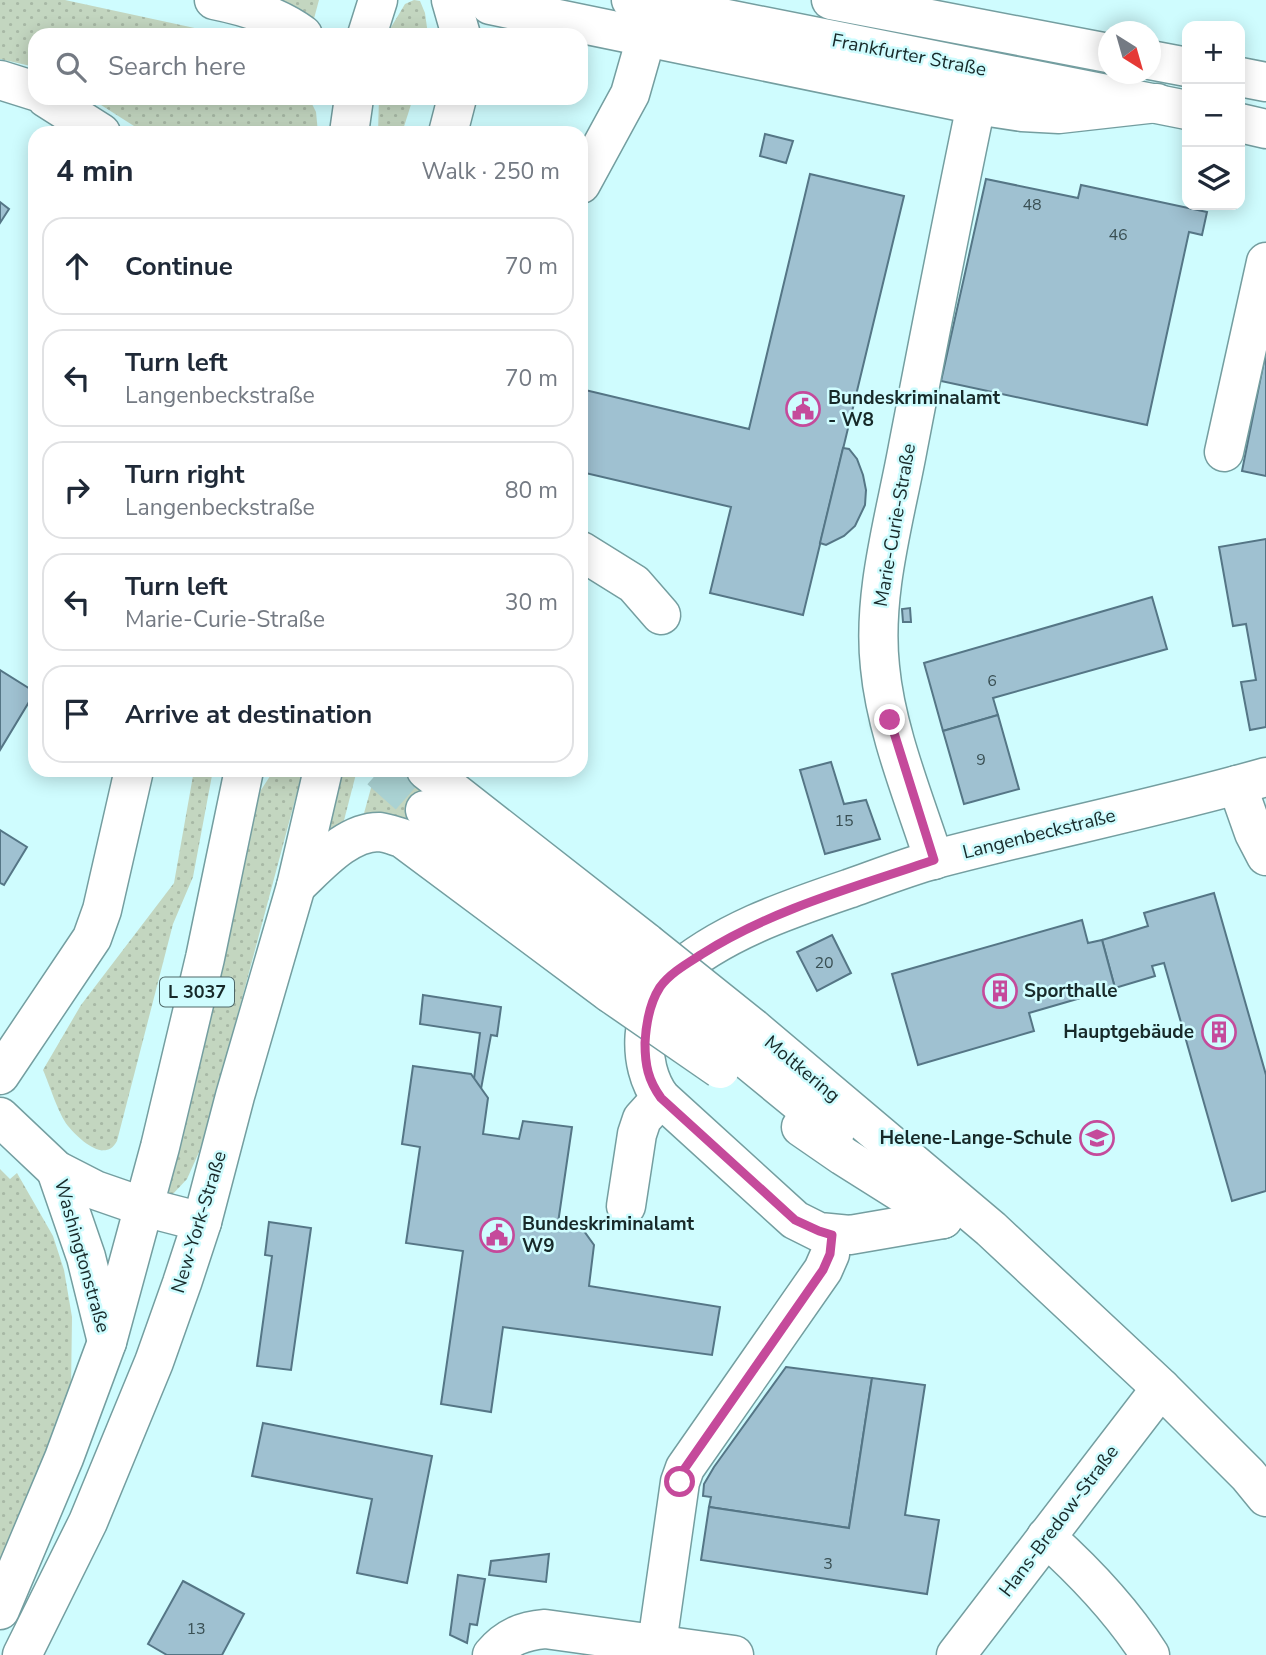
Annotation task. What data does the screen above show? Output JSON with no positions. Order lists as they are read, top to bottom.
{
  "streets": {
    "street": [
      "Frankfurter Straße",
      "Marie-Curie-Straße",
      "Langenbeckstraße",
      "L 3037",
      "Moltkering",
      "New-York-Straße",
      "Washingtonstraße",
      "Hans-Bredow-Straße"
    ]
  },
  "crossings": [
    ["Marie-Curie-Straße", "Langenbeckstraße"],
    ["Langenbeckstraße", "Moltkering"],
    ["L 3037", "Washingtonstraße"],
    ["Moltkering", "Hans-Bredow-Straße"],
    ["New-York-Straße", "Washingtonstraße"]
  ],
  "places": {
    "public building": ["Bundeskriminalamt - W8", "Bundeskriminalamt W9"],
    "building": ["Sporthalle", "Hauptgebäude"],
    "school or university": ["Helene-Lange-Schule"]
  },
  "house_numbers": [
    "48",
    "46",
    "6",
    "9",
    "15",
    "20",
    "3",
    "13"
  ],
  "north": "bottom right",
  "page": {
    "map_buttons": ["+", "−"],
    "search": "Search here",
    "heading": ["4 min", "Walk · 250 m"],
    "list": [
      ["Continue", "70 m"],
      ["Turn left", "Langenbeckstraße", "70 m"],
      ["Turn right", "Langenbeckstraße", "80 m"],
      ["Turn left", "Marie-Curie-Straße", "30 m"],
      "Arrive at destination"
    ]
  }
}
